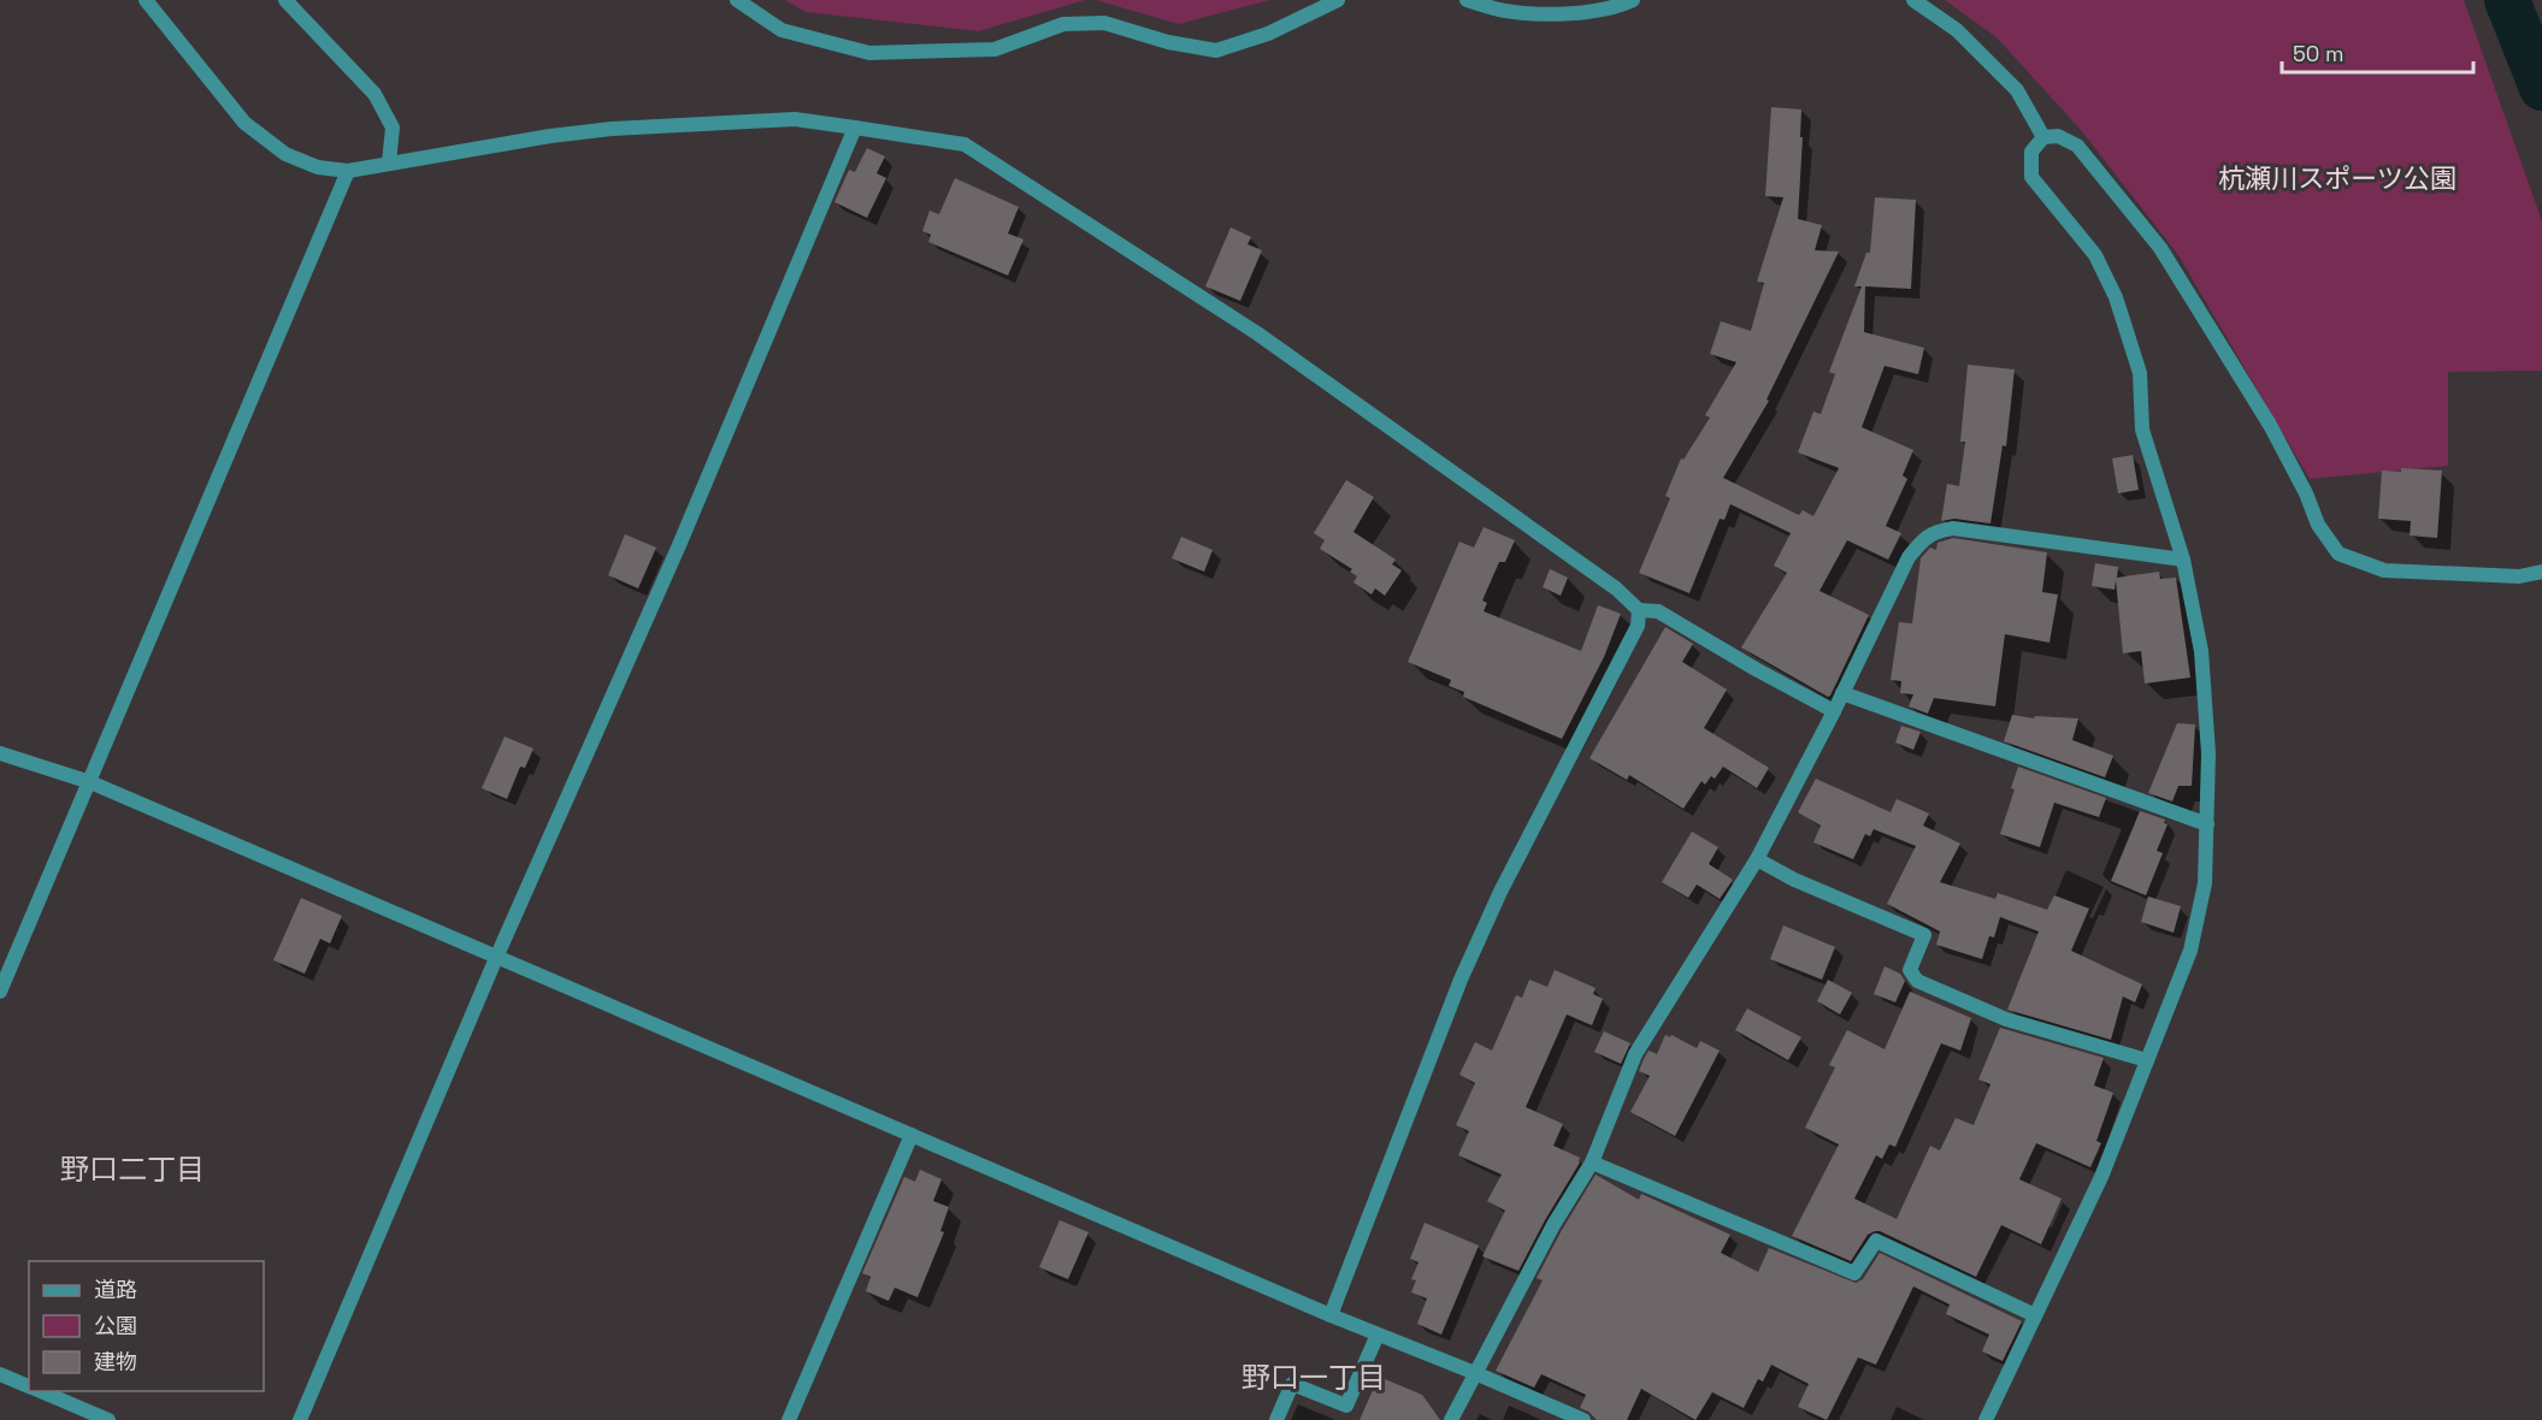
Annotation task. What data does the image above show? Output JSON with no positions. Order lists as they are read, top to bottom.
{
  "districts": ["野口二丁目", "野口一丁目"],
  "parks": ["杭瀬川スポーツ公園"],
  "legend": ["道路", "公園", "建物"],
  "scale_bar": "50 m"
}
